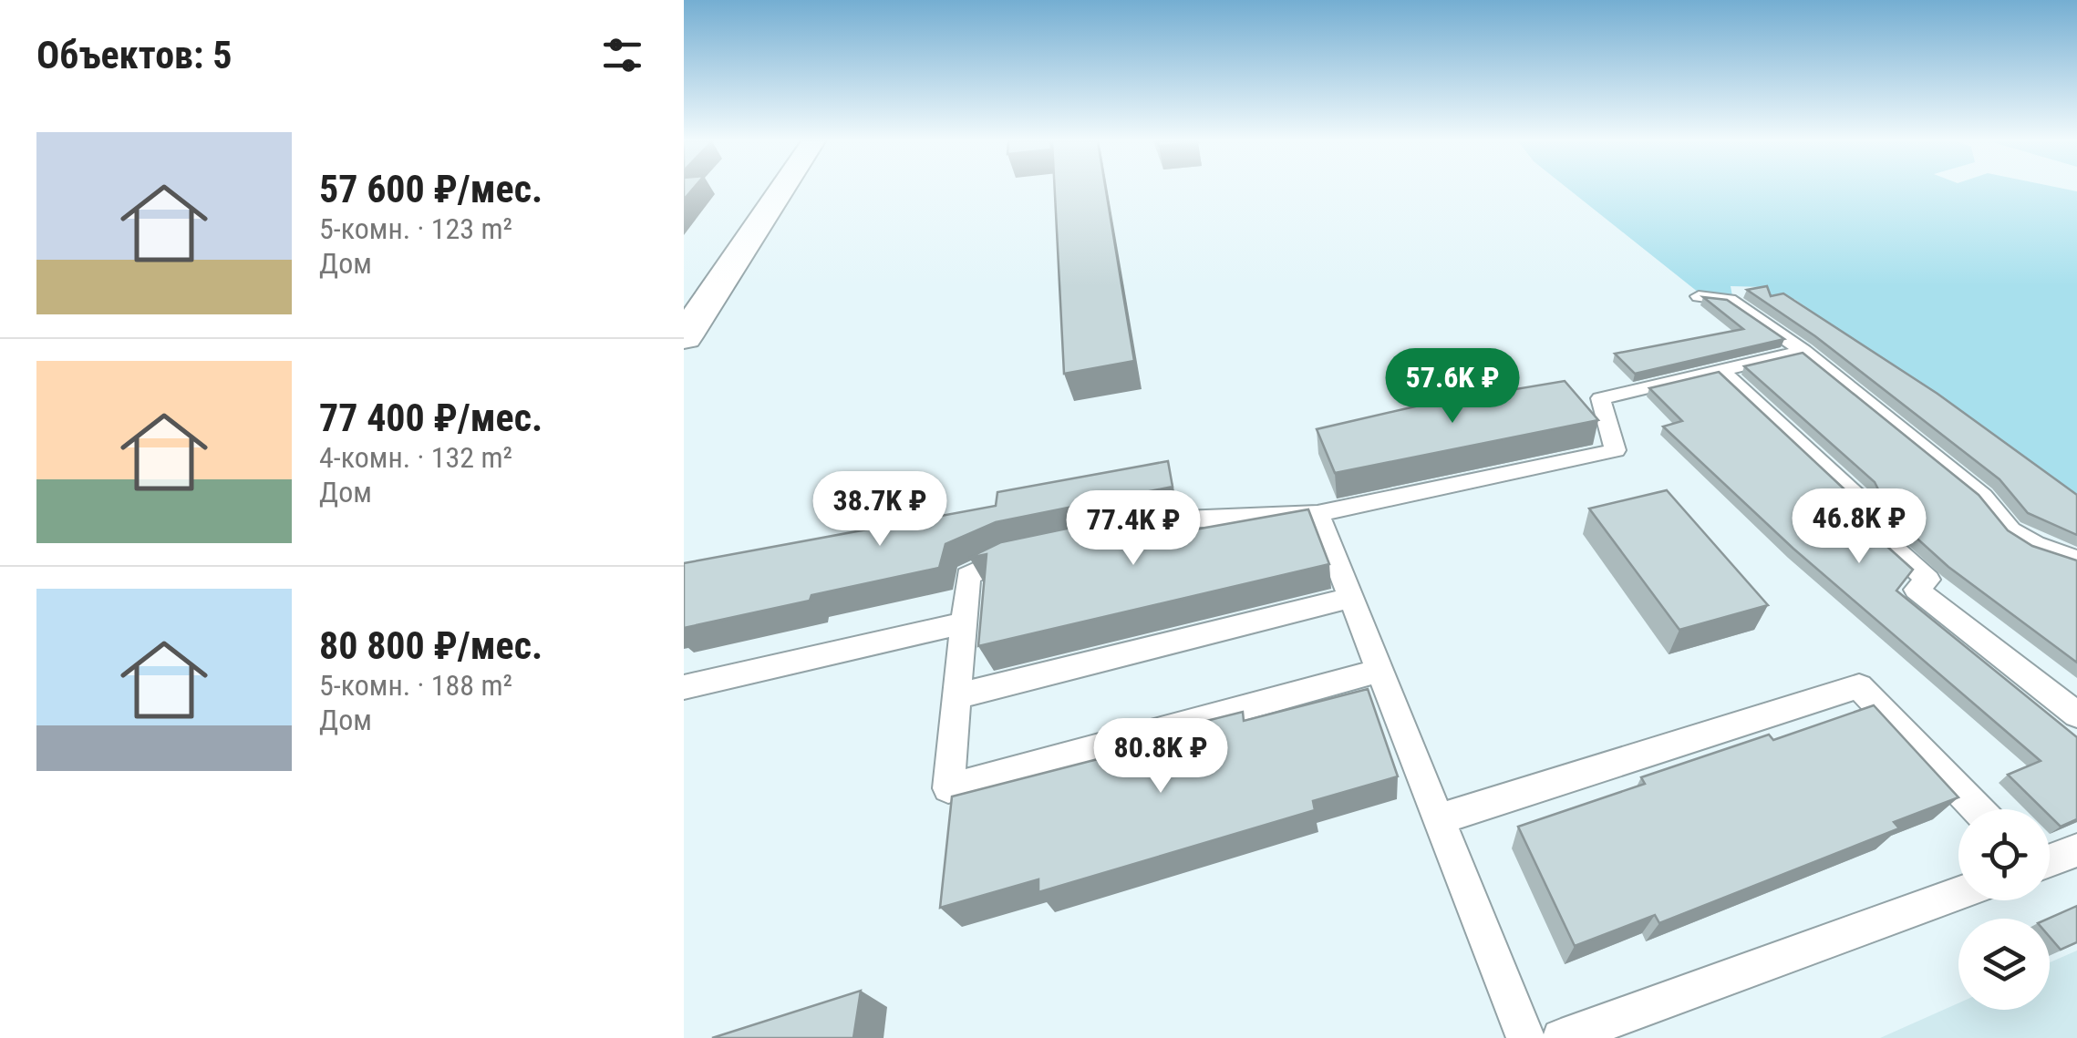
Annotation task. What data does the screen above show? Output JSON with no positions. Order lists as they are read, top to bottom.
{
  "page": {
    "heading": "Объектов: 5",
    "list": [
      {
        "name": "57 600 ₽/мес.",
        "note": "5-комн. · 123 m² · Дом"
      },
      {
        "name": "77 400 ₽/мес.",
        "note": "4-комн. · 132 m² · Дом"
      },
      {
        "name": "80 800 ₽/мес.",
        "note": "5-комн. · 188 m² · Дом"
      }
    ],
    "price": [
      "57.6K ₽",
      "38.7K ₽",
      "46.8K ₽",
      "77.4K ₽",
      "80.8K ₽"
    ]
  }
}
